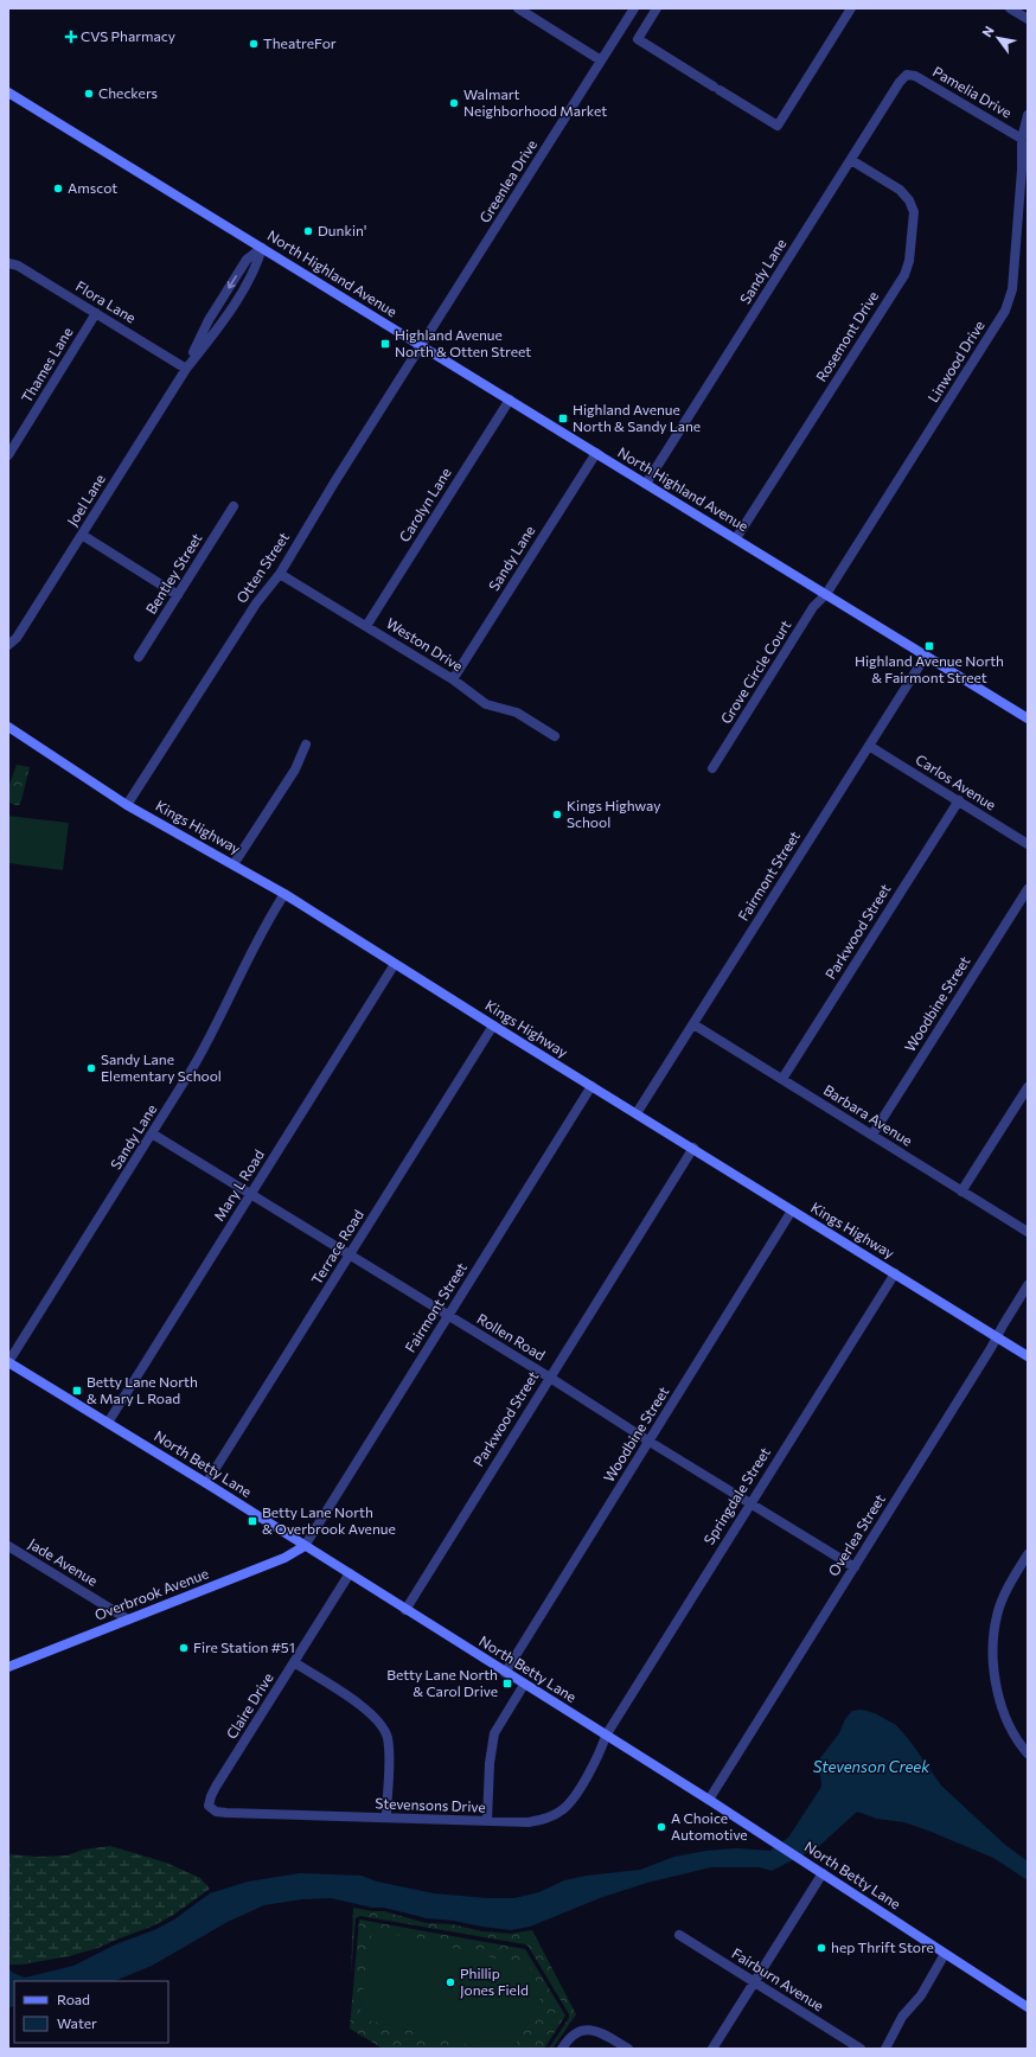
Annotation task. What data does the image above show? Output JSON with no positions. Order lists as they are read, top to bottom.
{
  "streets": {
    "street": [
      "Pamelia Drive",
      "Greenlea Drive",
      "Sandy Lane",
      "North Highland Avenue",
      "Flora Lane",
      "Rosemont Drive",
      "Linwood Drive",
      "Thames Lane",
      "Joel Lane",
      "Carolyn Lane",
      "Otten Street",
      "Bentley Street",
      "Weston Drive",
      "Grove Circle Court",
      "Carlos Avenue",
      "Kings Highway",
      "Fairmont Street",
      "Parkwood Street",
      "Woodbine Street",
      "Barbara Avenue",
      "Mary L Road",
      "Terrace Road",
      "Rollen Road",
      "North Betty Lane",
      "Springdale Street",
      "Overlea Street",
      "Jade Avenue",
      "Overbrook Avenue",
      "Claire Drive",
      "Stevensons Drive",
      "Fairburn Avenue"
    ]
  },
  "crossings": [
    ["Pamelia Drive", "Sandy Lane"],
    ["Pamelia Drive", "Linwood Drive"],
    ["Greenlea Drive", "North Highland Avenue"],
    ["Greenlea Drive", "Otten Street"],
    ["Sandy Lane", "North Highland Avenue"],
    ["Sandy Lane", "Rosemont Drive"],
    ["Sandy Lane", "Weston Drive"],
    ["Sandy Lane", "Kings Highway"],
    ["Sandy Lane", "Rollen Road"],
    ["Sandy Lane", "North Betty Lane"],
    ["North Highland Avenue", "Rosemont Drive"],
    ["North Highland Avenue", "Linwood Drive"],
    ["North Highland Avenue", "Joel Lane"],
    ["North Highland Avenue", "Carolyn Lane"],
    ["North Highland Avenue", "Otten Street"],
    ["North Highland Avenue", "Grove Circle Court"],
    ["North Highland Avenue", "Fairmont Street"],
    ["Flora Lane", "Thames Lane"],
    ["Flora Lane", "Joel Lane"],
    ["Linwood Drive", "Grove Circle Court"],
    ["Carolyn Lane", "Weston Drive"],
    ["Otten Street", "Weston Drive"],
    ["Otten Street", "Kings Highway"],
    ["Carlos Avenue", "Fairmont Street"],
    ["Carlos Avenue", "Parkwood Street"],
    ["Kings Highway", "Fairmont Street"],
    ["Kings Highway", "Parkwood Street"],
    ["Kings Highway", "Woodbine Street"],
    ["Kings Highway", "Mary L Road"],
    ["Kings Highway", "Terrace Road"],
    ["Kings Highway", "Springdale Street"],
    ["Kings Highway", "Overlea Street"],
    ["Fairmont Street", "Barbara Avenue"],
    ["Fairmont Street", "Rollen Road"],
    ["Fairmont Street", "North Betty Lane"],
    ["Fairmont Street", "Overbrook Avenue"],
    ["Parkwood Street", "Barbara Avenue"],
    ["Parkwood Street", "Rollen Road"],
    ["Parkwood Street", "North Betty Lane"],
    ["Woodbine Street", "Barbara Avenue"],
    ["Woodbine Street", "Rollen Road"],
    ["Woodbine Street", "North Betty Lane"],
    ["Mary L Road", "Rollen Road"],
    ["Mary L Road", "North Betty Lane"],
    ["Terrace Road", "Rollen Road"],
    ["Terrace Road", "North Betty Lane"],
    ["Rollen Road", "Springdale Street"],
    ["Rollen Road", "Overlea Street"],
    ["North Betty Lane", "Springdale Street"],
    ["North Betty Lane", "Overlea Street"],
    ["North Betty Lane", "Overbrook Avenue"],
    ["North Betty Lane", "Claire Drive"],
    ["North Betty Lane", "Stevensons Drive"],
    ["Springdale Street", "Stevensons Drive"],
    ["Jade Avenue", "Overbrook Avenue"],
    ["Claire Drive", "Stevensons Drive"]
  ],
  "water": ["Stevenson Creek"],
  "places": {
    "health": ["CVS Pharmacy"],
    "other": [
      "TheatreFor",
      "Checkers",
      "Walmart Neighborhood Market",
      "Amscot",
      "Dunkin'",
      "Kings Highway School",
      "Sandy Lane Elementary School",
      "Fire Station #51",
      "A Choice Automotive",
      "hep Thrift Store",
      "Phillip Jones Field"
    ],
    "transit": [
      "Highland Avenue North & Otten Street",
      "Highland Avenue North & Sandy Lane",
      "Highland Avenue North & Fairmont Street",
      "Betty Lane North & Mary L Road",
      "Betty Lane North & Overbrook Avenue",
      "Betty Lane North & Carol Drive"
    ]
  },
  "legend": ["Road", "Water"],
  "north": "top left"
}
